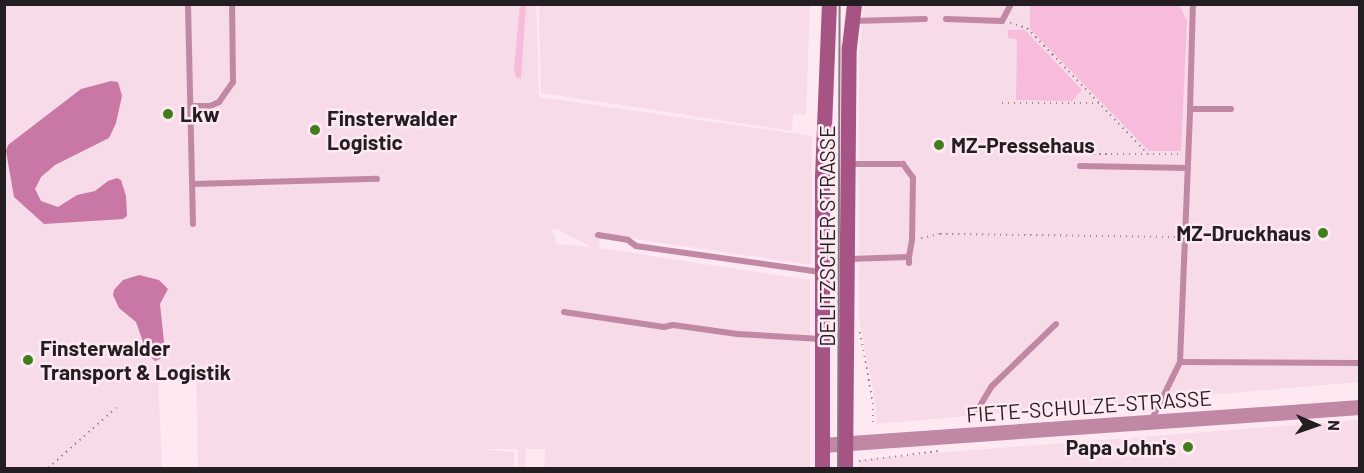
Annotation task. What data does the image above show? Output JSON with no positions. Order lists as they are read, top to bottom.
{
  "streets": {
    "main road": ["DELITZSCHER STRASSE"],
    "street": ["FIETE-SCHULZE-STRASSE"]
  },
  "crossings": [
    ["DELITZSCHER STRASSE", "FIETE-SCHULZE-STRASSE"]
  ],
  "places": [
    "Lkw",
    "Finsterwalder Logistic",
    "MZ-Pressehaus",
    "MZ-Druckhaus",
    "Finsterwalder Transport & Logistik",
    "Papa John's"
  ],
  "north": "right"
}
